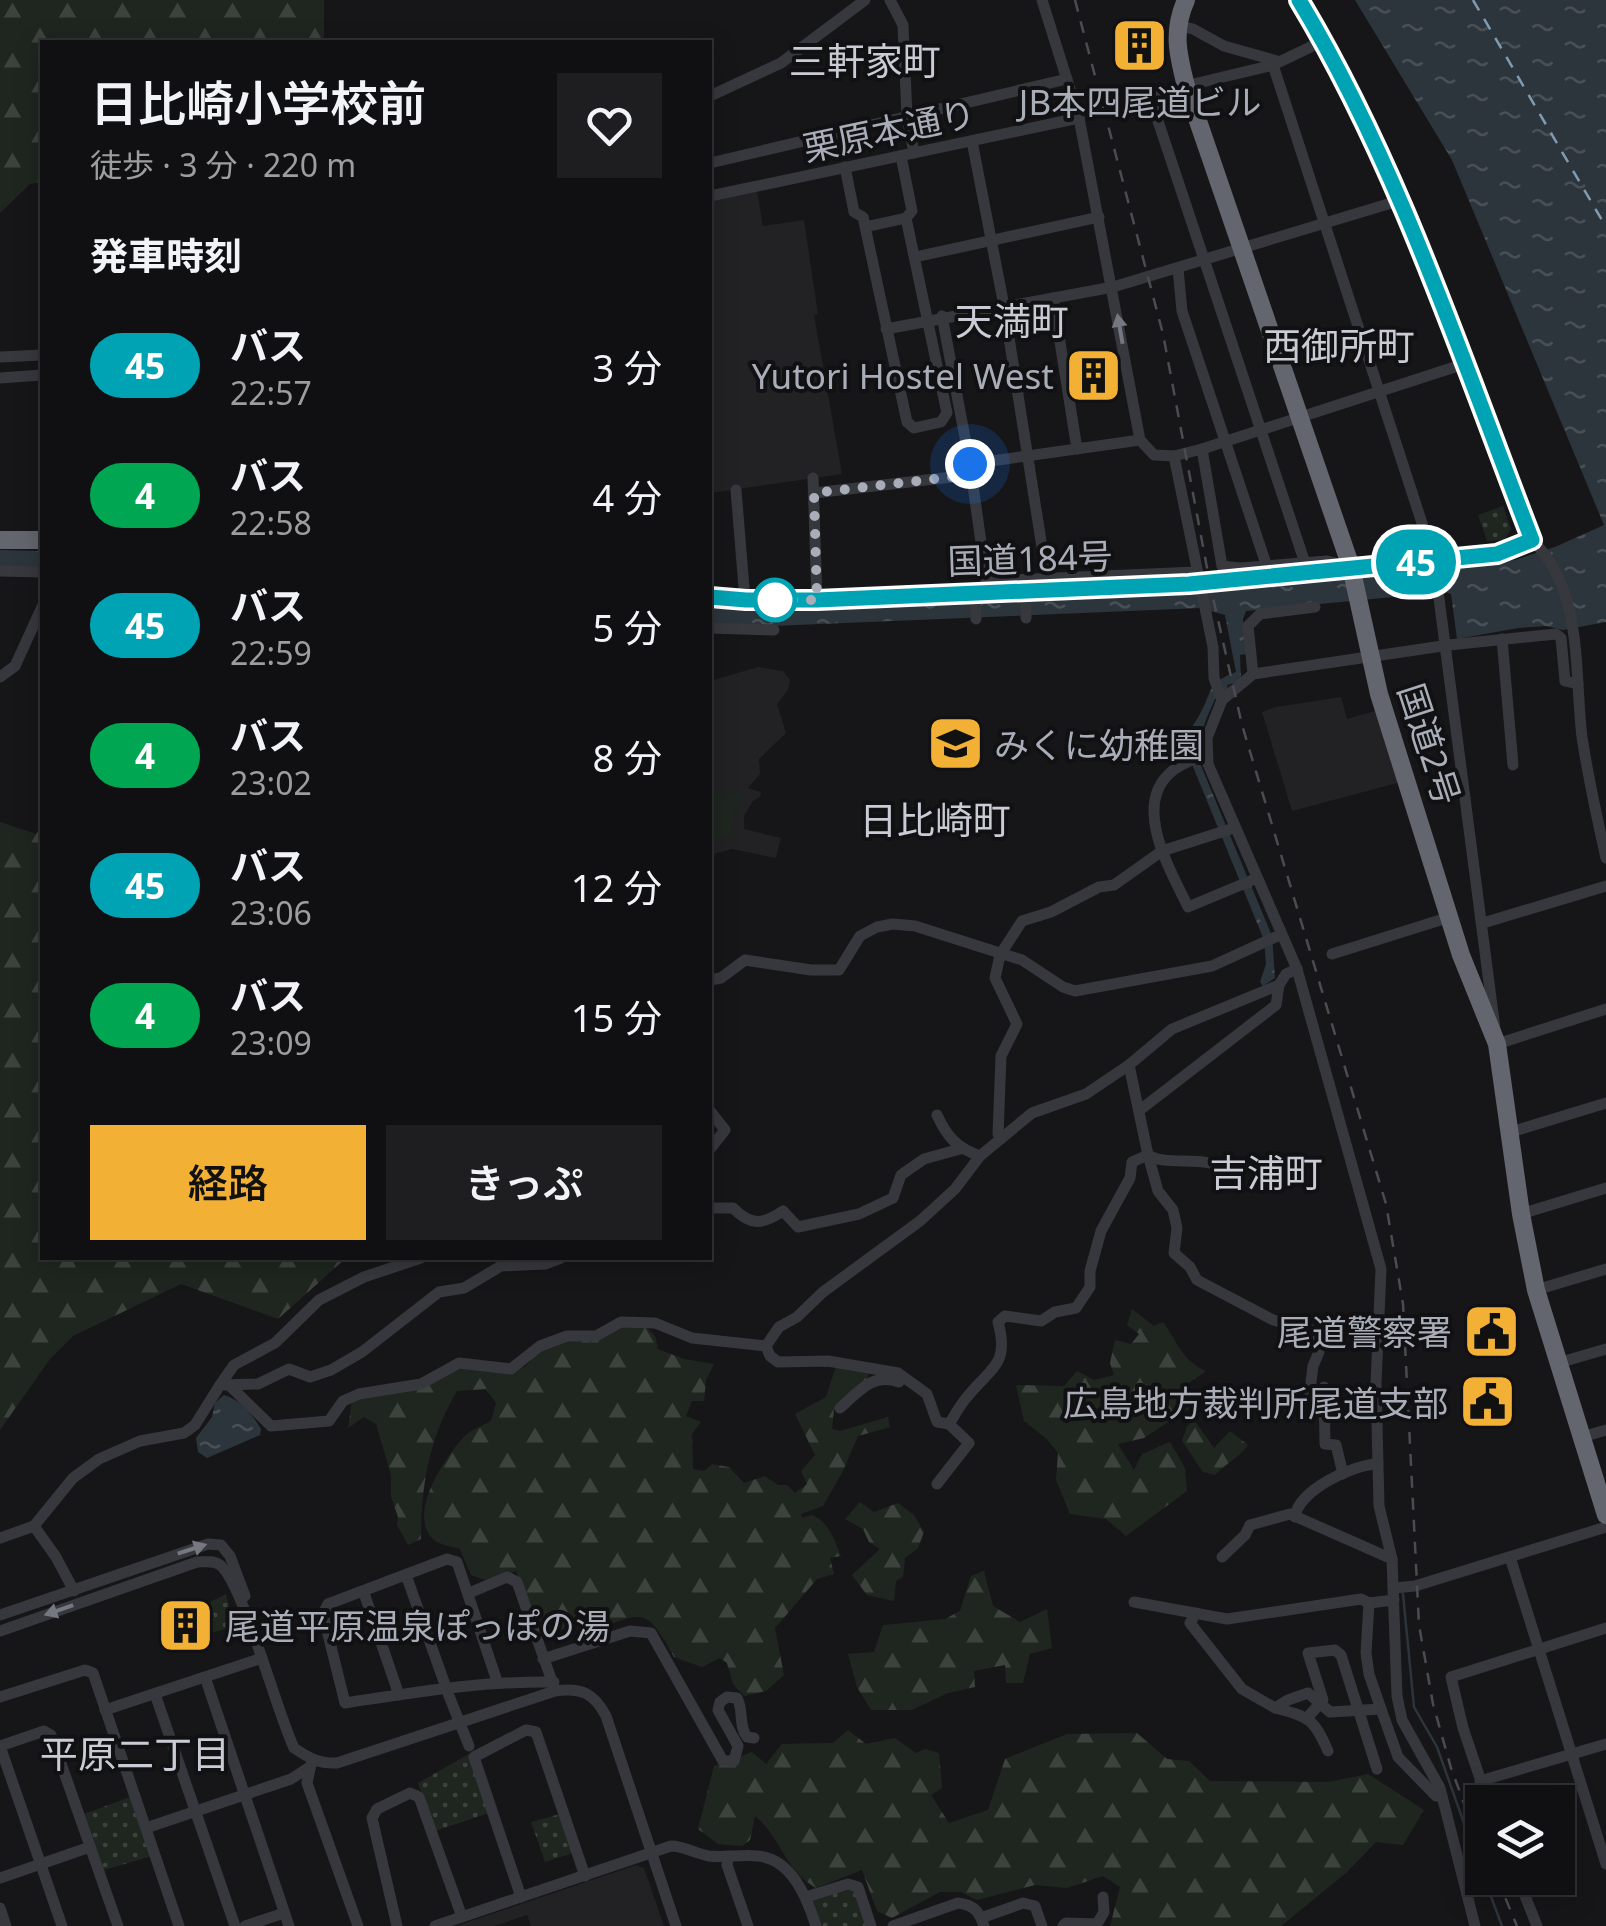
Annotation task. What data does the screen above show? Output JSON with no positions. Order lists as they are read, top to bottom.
{
  "streets": {
    "highway": ["国道184号", "国道2号"],
    "street": ["栗原本通り"]
  },
  "crossings": [
    ["国道184号", "国道2号"]
  ],
  "districts": [
    "三軒家町",
    "天満町",
    "西御所町",
    "日比崎町",
    "吉浦町",
    "平原二丁目"
  ],
  "places": {
    "building": ["JB本四尾道ビル", "Yutori Hostel West", "尾道平原温泉ぽっぽの湯"],
    "school or university": ["みくに幼稚園"],
    "public building": ["尾道警察署", "広島地方裁判所尾道支部"]
  },
  "lines": ["bus line 45"],
  "page": {
    "on_map": "45",
    "heading": [
      ["日比崎小学校前", "徒歩 · 3 分 · 220 m"],
      "発車時刻"
    ],
    "list": [
      {
        "mark": "45",
        "name": "バス",
        "note": "22:57",
        "value": "3 分"
      },
      {
        "mark": "4",
        "name": "バス",
        "note": "22:58",
        "value": "4 分"
      },
      {
        "mark": "45",
        "name": "バス",
        "note": "22:59",
        "value": "5 分"
      },
      {
        "mark": "4",
        "name": "バス",
        "note": "23:02",
        "value": "8 分"
      },
      {
        "mark": "45",
        "name": "バス",
        "note": "23:06",
        "value": "12 分"
      },
      {
        "mark": "4",
        "name": "バス",
        "note": "23:09",
        "value": "15 分"
      }
    ],
    "buttons": ["経路", "きっぷ"]
  }
}
